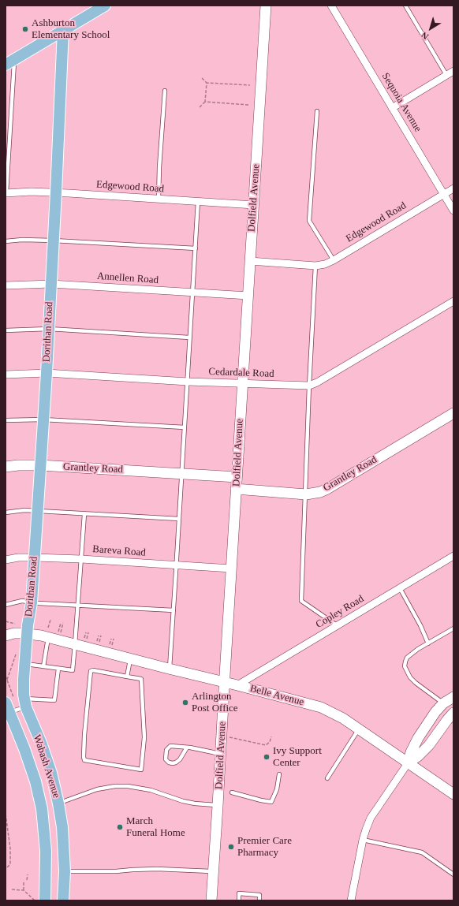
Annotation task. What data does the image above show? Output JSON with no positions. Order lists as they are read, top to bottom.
{
  "streets": {
    "main road": ["Dorithan Road", "Wabash Avenue"],
    "street": [
      "Sequoia Avenue",
      "Edgewood Road",
      "Dolfield Avenue",
      "Annellen Road",
      "Cedardale Road",
      "Grantley Road",
      "Bareva Road",
      "Copley Road",
      "Belle Avenue"
    ]
  },
  "crossings": [
    ["Sequoia Avenue", "Edgewood Road"],
    ["Edgewood Road", "Dolfield Avenue"],
    ["Edgewood Road", "Dorithan Road"],
    ["Dolfield Avenue", "Annellen Road"],
    ["Dolfield Avenue", "Cedardale Road"],
    ["Dolfield Avenue", "Grantley Road"],
    ["Dolfield Avenue", "Bareva Road"],
    ["Dolfield Avenue", "Belle Avenue"],
    ["Annellen Road", "Dorithan Road"],
    ["Dorithan Road", "Cedardale Road"],
    ["Dorithan Road", "Grantley Road"],
    ["Dorithan Road", "Bareva Road"],
    ["Dorithan Road", "Belle Avenue"],
    ["Dorithan Road", "Wabash Avenue"],
    ["Copley Road", "Belle Avenue"],
    ["Belle Avenue", "Wabash Avenue"]
  ],
  "places": [
    "Ashburton Elementary School",
    "Arlington Post Office",
    "Ivy Support Center",
    "March Funeral Home",
    "Premier Care Pharmacy"
  ],
  "north": "bottom left"
}
